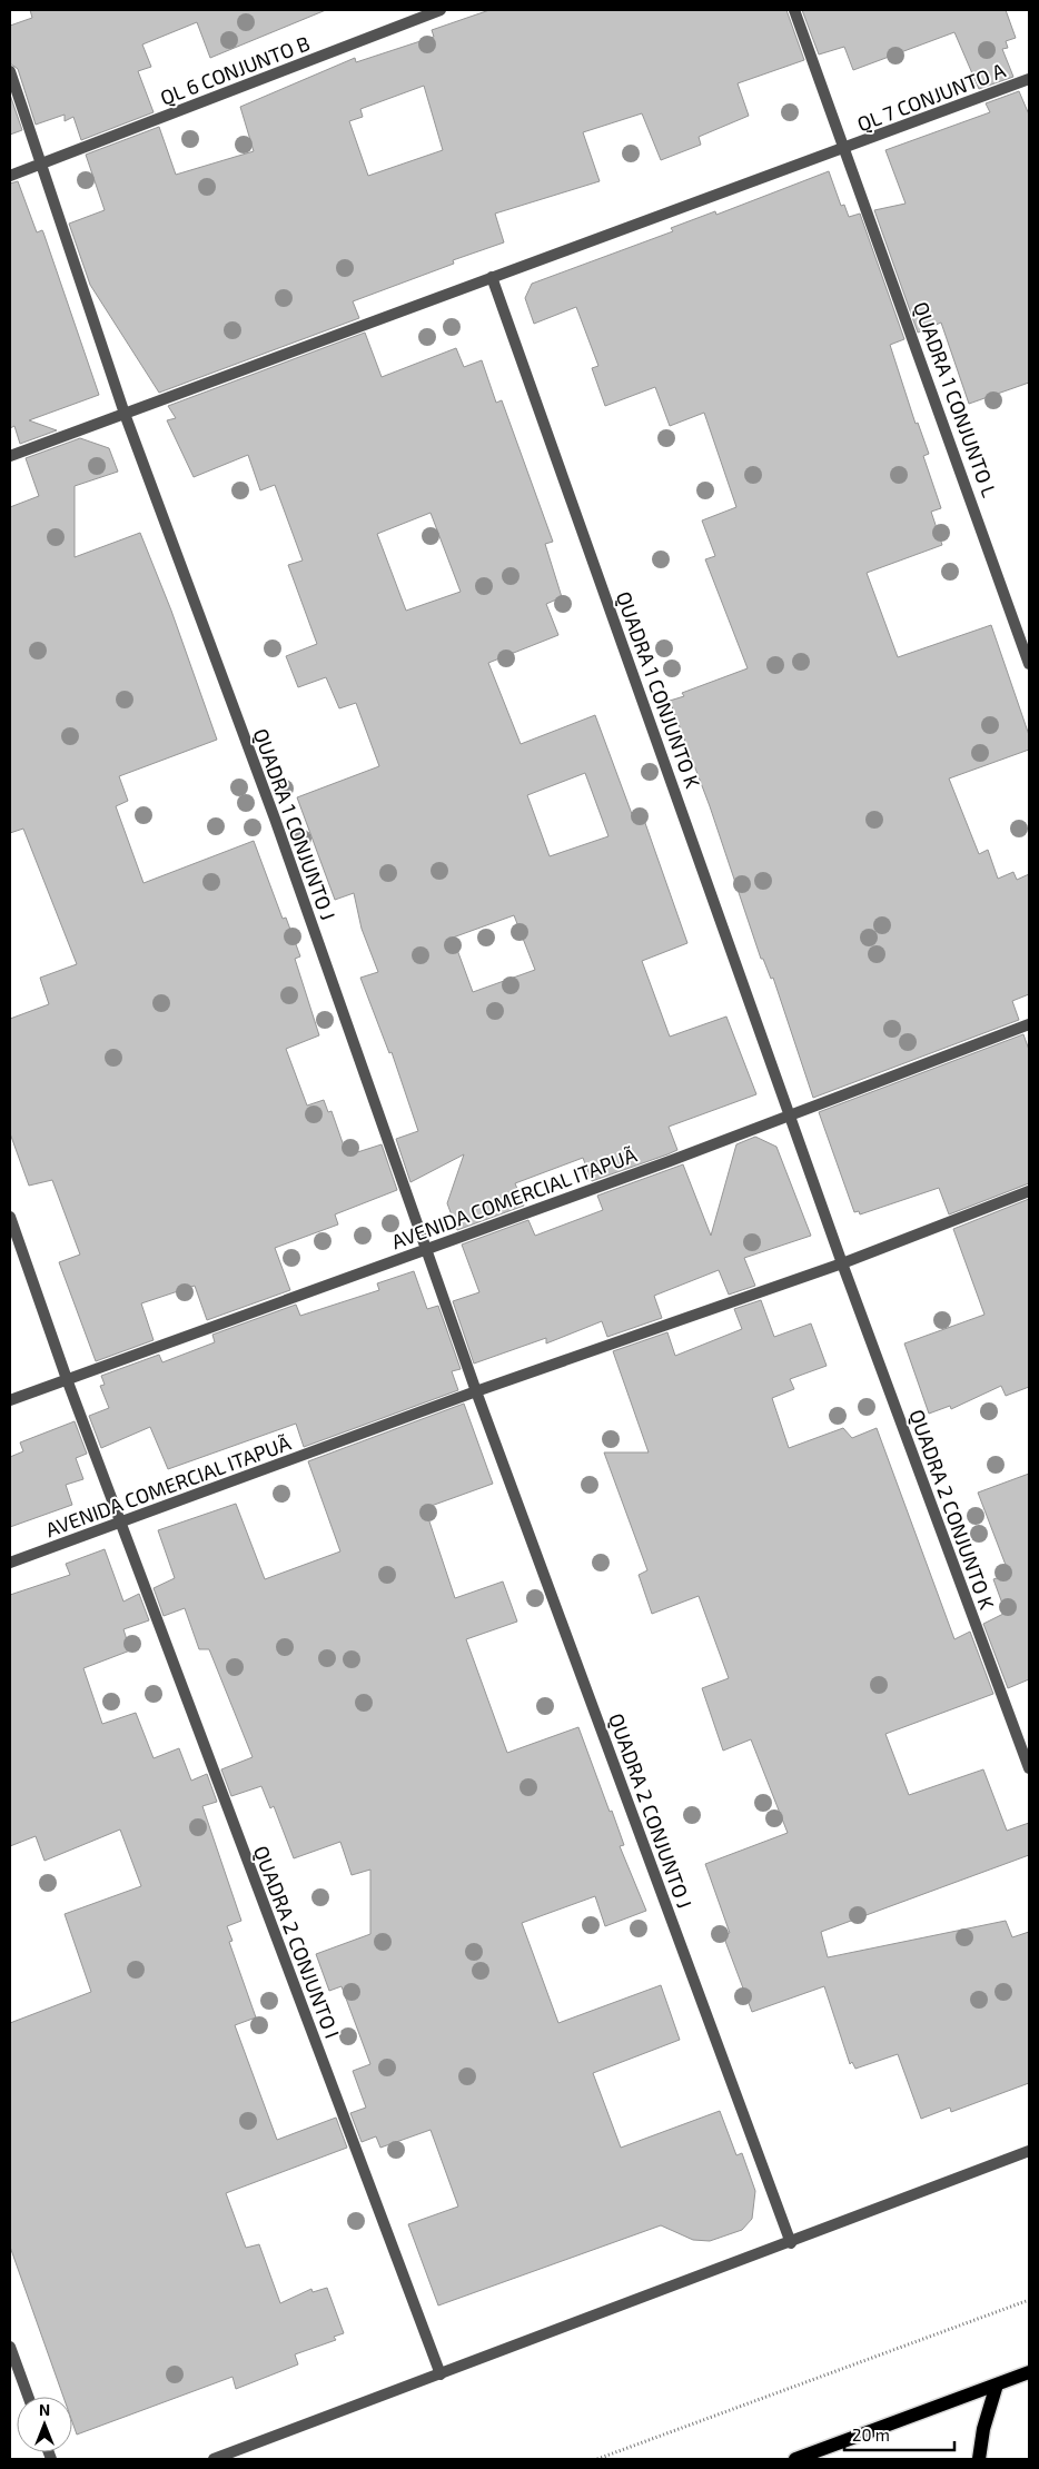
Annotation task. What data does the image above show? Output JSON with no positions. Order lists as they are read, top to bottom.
{
  "streets": {
    "street": [
      "QL 6 CONJUNTO B",
      "QL 7 CONJUNTO A",
      "QUADRA 1 CONJUNTO L",
      "QUADRA 1 CONJUNTO K",
      "QUADRA 1 CONJUNTO J",
      "AVENIDA COMERCIAL ITAPUÃ",
      "QUADRA 2 CONJUNTO K",
      "QUADRA 2 CONJUNTO J",
      "QUADRA 2 CONJUNTO I"
    ]
  },
  "crossings": [
    ["QL 6 CONJUNTO B", "QUADRA 1 CONJUNTO J"],
    ["QL 7 CONJUNTO A", "QUADRA 1 CONJUNTO L"],
    ["QL 7 CONJUNTO A", "QUADRA 1 CONJUNTO K"],
    ["QL 7 CONJUNTO A", "QUADRA 1 CONJUNTO J"],
    ["QUADRA 1 CONJUNTO K", "AVENIDA COMERCIAL ITAPUÃ"],
    ["QUADRA 1 CONJUNTO K", "QUADRA 2 CONJUNTO K"],
    ["QUADRA 1 CONJUNTO J", "AVENIDA COMERCIAL ITAPUÃ"],
    ["QUADRA 1 CONJUNTO J", "QUADRA 2 CONJUNTO J"],
    ["AVENIDA COMERCIAL ITAPUÃ", "QUADRA 2 CONJUNTO K"],
    ["AVENIDA COMERCIAL ITAPUÃ", "QUADRA 2 CONJUNTO J"],
    ["AVENIDA COMERCIAL ITAPUÃ", "QUADRA 2 CONJUNTO I"]
  ],
  "scale_bar": "20 m",
  "north": "top"
}
